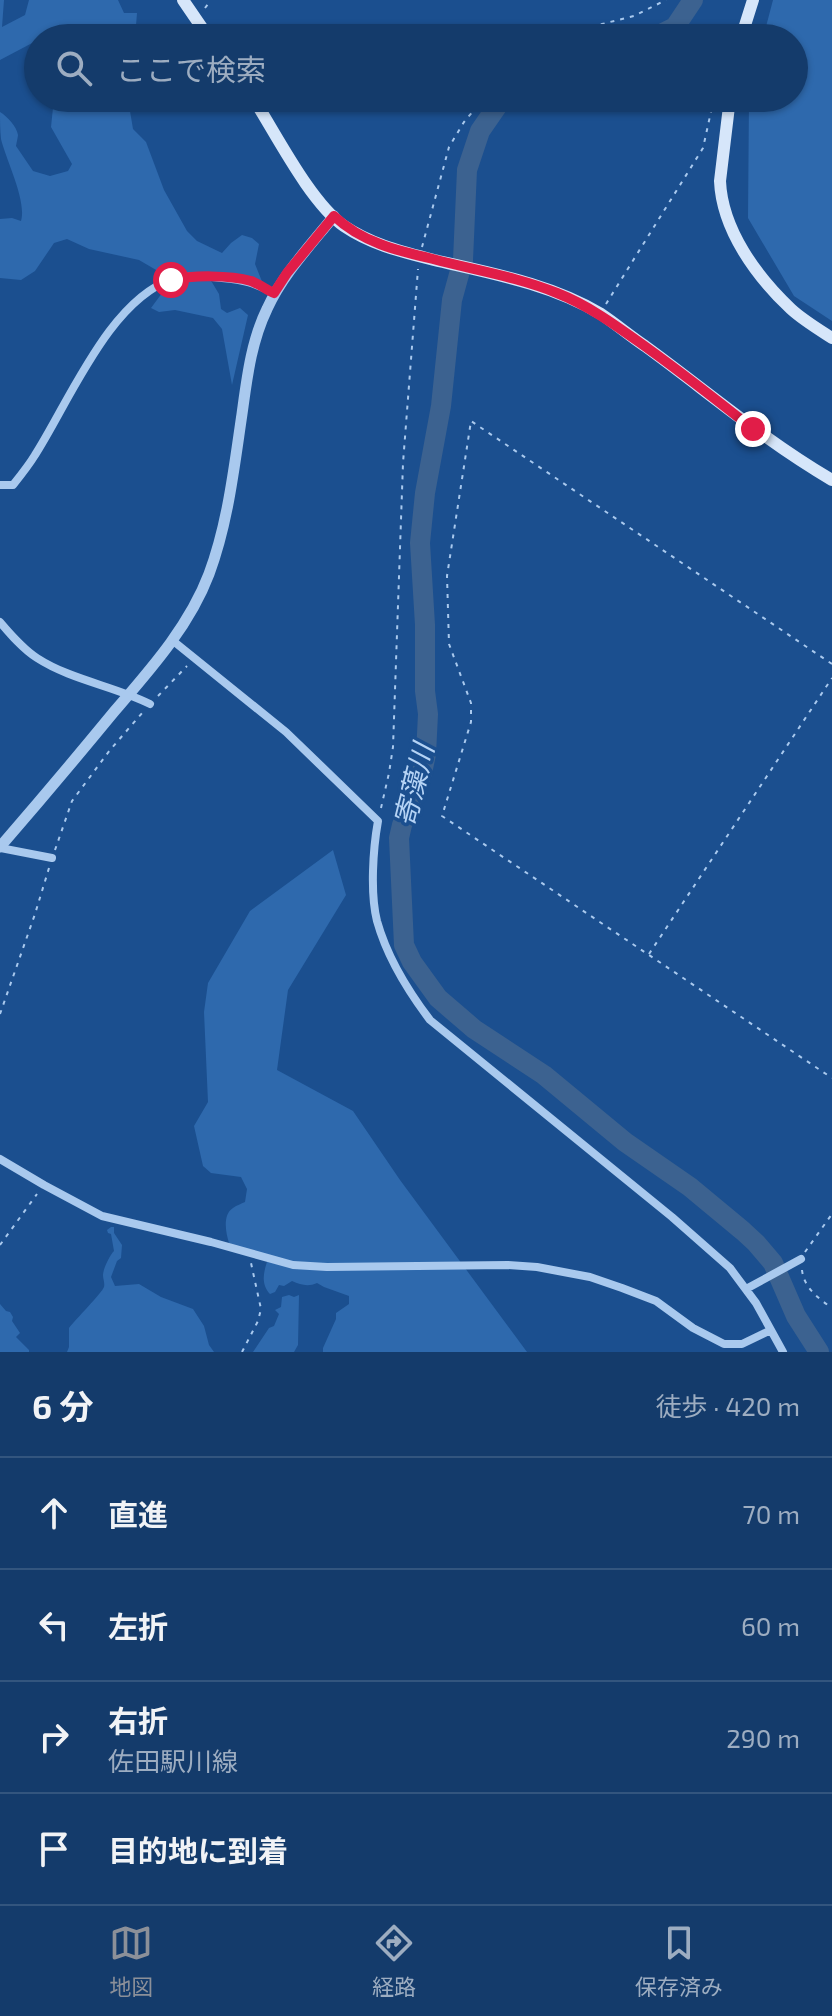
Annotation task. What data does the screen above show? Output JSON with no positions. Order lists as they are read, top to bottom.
{
  "water": ["寄藻川"],
  "page": {
    "search": "ここで検索",
    "heading": ["6 分", "徒歩 · 420 m"],
    "list": [
      ["直進", "70 m"],
      ["左折", "60 m"],
      ["右折", "佐田駅川線", "290 m"],
      "目的地に到着"
    ],
    "nav": ["地図", "経路", "保存済み"]
  }
}
